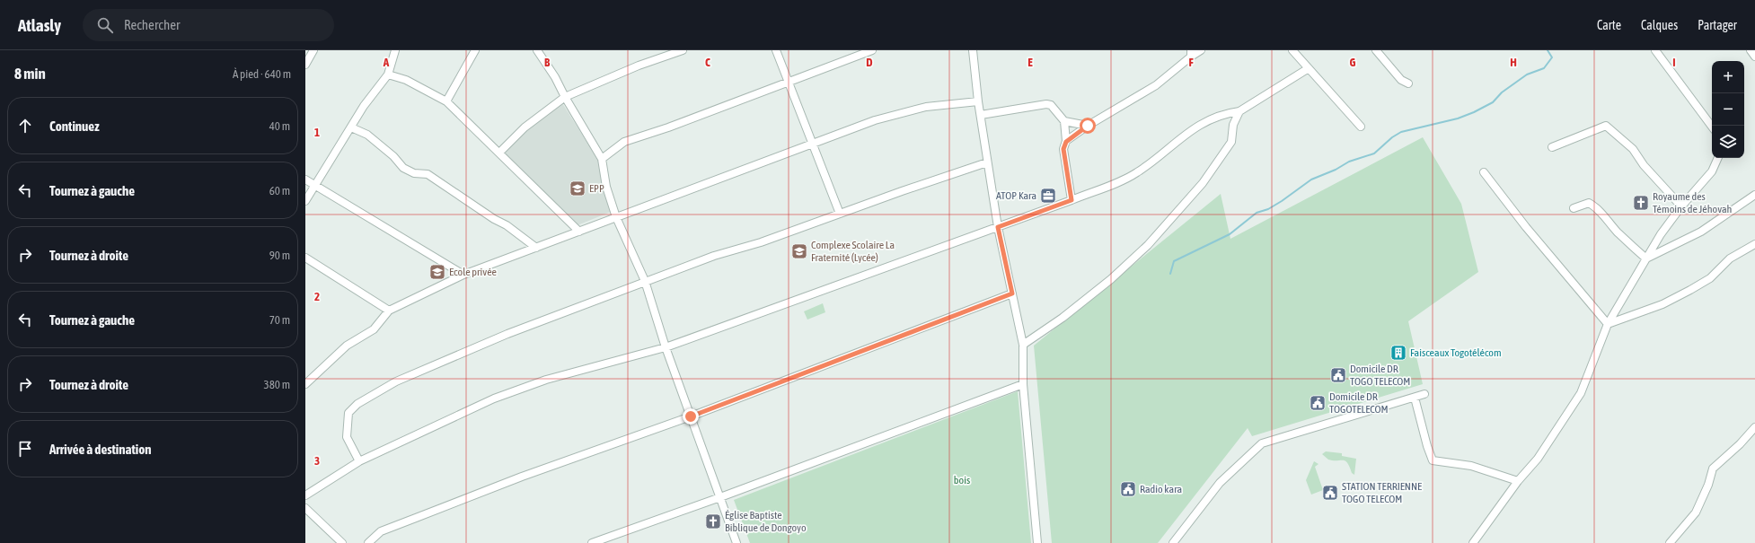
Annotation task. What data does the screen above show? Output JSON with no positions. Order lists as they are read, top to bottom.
{
  "parks": ["bois"],
  "places": {
    "school or university": ["EPP", "Complexe Scolaire La Fraternité (Lycée)", "Ecole privée"],
    "office": ["ATOP Kara"],
    "church": ["Royaume des Témoins de Jéhovah", "Église Baptiste Biblique de Dongoyo"],
    "building": ["Faisceaux Togotélécom"],
    "public building": [
      "Domicile DR TOGO TELECOM",
      "Domicile DR TOGOTELECOM",
      "Radio kara",
      "STATION TERRIENNE TOGO TELECOM"
    ]
  },
  "page": {
    "header": "Atlasly",
    "search": "Rechercher",
    "nav": ["Carte", "Calques", "Partager"],
    "heading": ["8 min", "À pied · 640 m"],
    "map_buttons": ["+", "−"],
    "list": [
      ["Continuez", "40 m"],
      ["Tournez à gauche", "60 m"],
      ["Tournez à droite", "90 m"],
      ["Tournez à gauche", "70 m"],
      ["Tournez à droite", "380 m"],
      "Arrivée à destination"
    ]
  },
  "grid": {
    "columns": [
      "A",
      "B",
      "C",
      "D",
      "E",
      "F",
      "G",
      "H",
      "I"
    ],
    "rows": ["1", "2", "3"]
  }
}
